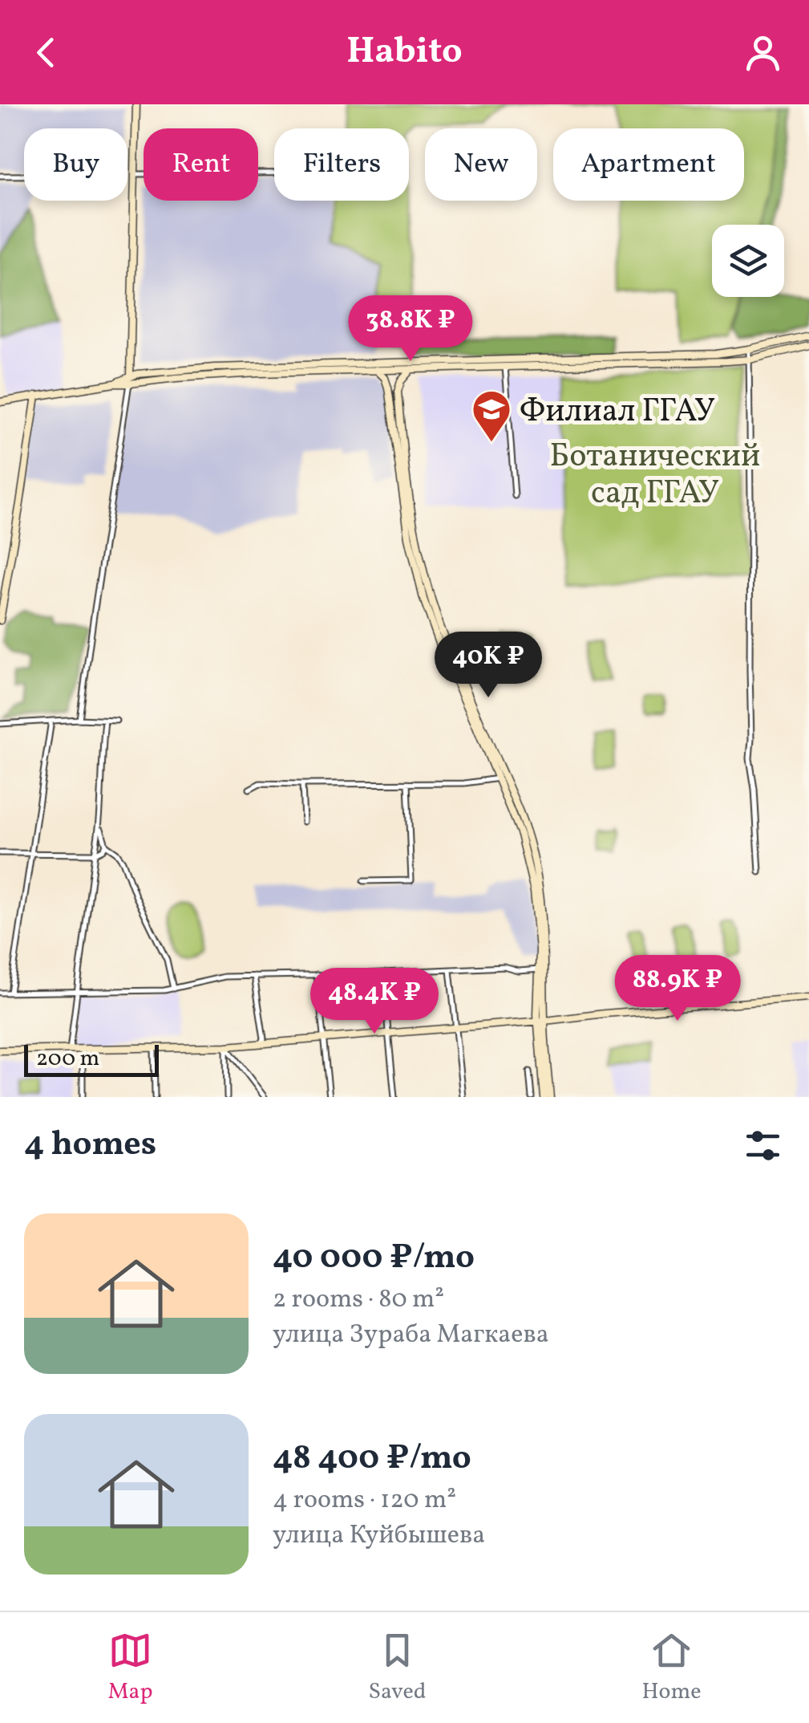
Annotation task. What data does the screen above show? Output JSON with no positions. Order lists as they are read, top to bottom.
{
  "parks": ["Ботанический сад ГГАУ"],
  "places": {
    "school or university": ["Филиал ГГАУ"]
  },
  "scale_bar": "200 m",
  "page": {
    "header": "Habito",
    "chip": [
      "Buy",
      "Rent",
      "Filters",
      "New",
      "Apartment"
    ],
    "price": [
      "38.8K ₽",
      "40K ₽",
      "88.9K ₽",
      "48.4K ₽"
    ],
    "scale": "200 m",
    "heading": "4 homes",
    "list": [
      {
        "name": "40 000 ₽/mo",
        "note": "2 rooms · 80 m² · улица Зураба Магкаева"
      },
      {
        "name": "48 400 ₽/mo",
        "note": "4 rooms · 120 m² · улица Куйбышева"
      }
    ],
    "tabs": ["Map", "Saved", "Home"]
  }
}
